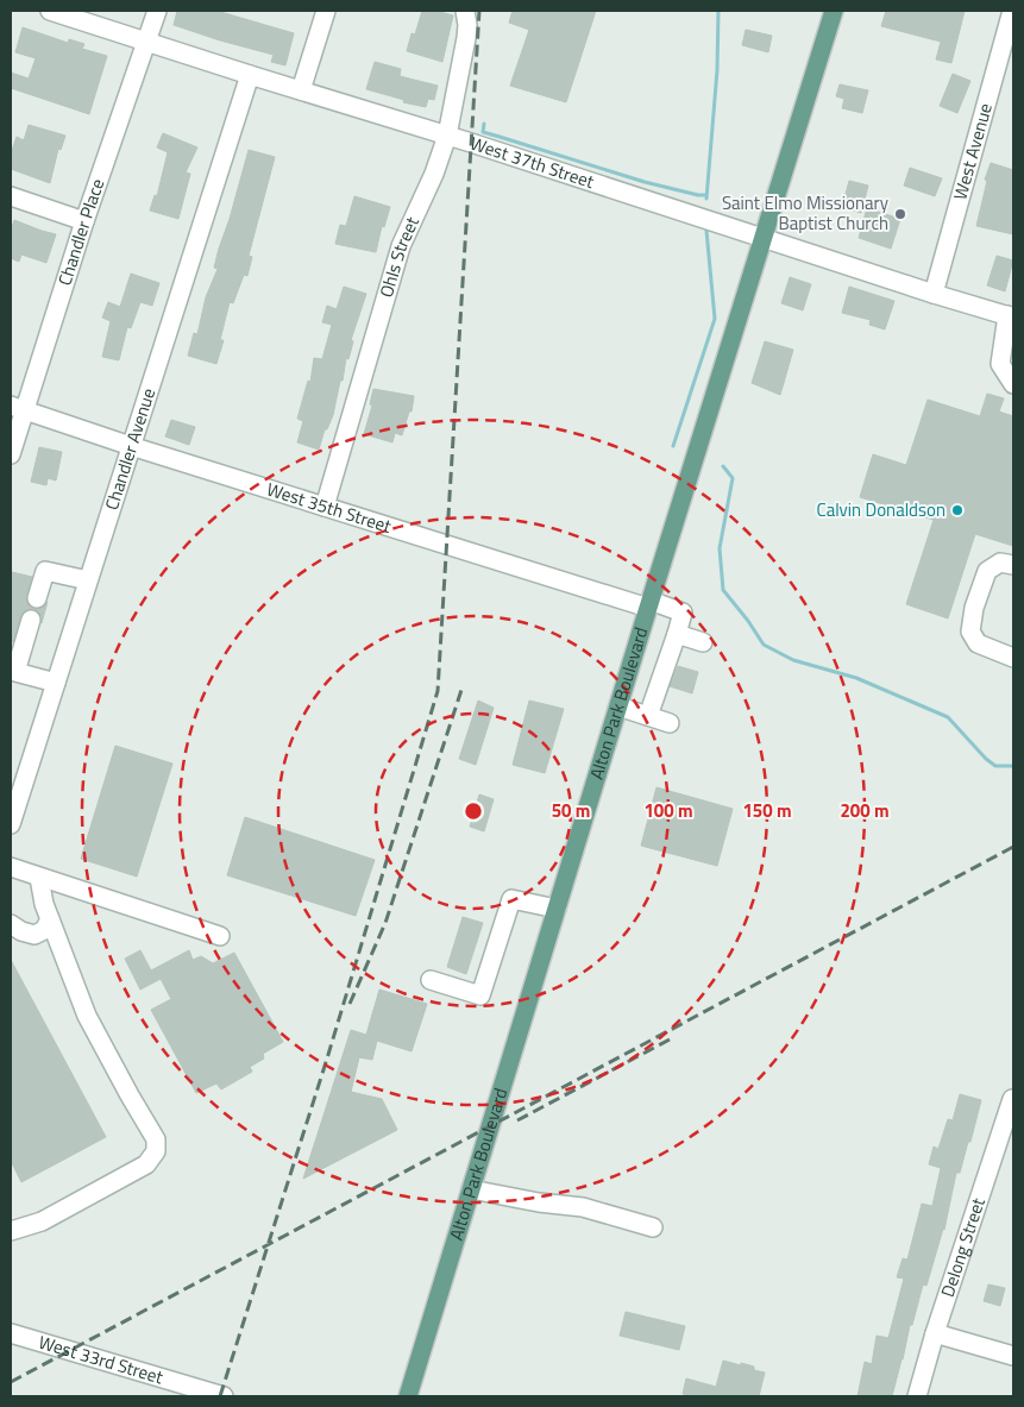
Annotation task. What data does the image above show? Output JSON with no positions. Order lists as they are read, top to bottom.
{
  "streets": {
    "main road": ["Alton Park Boulevard"],
    "street": [
      "West Avenue",
      "West 37th Street",
      "Chandler Place",
      "Ohls Street",
      "Chandler Avenue",
      "West 35th Street",
      "Delong Street",
      "West 33rd Street"
    ]
  },
  "crossings": [
    ["West Avenue", "West 37th Street"],
    ["West 37th Street", "Chandler Place"],
    ["West 37th Street", "Ohls Street"],
    ["West 37th Street", "Chandler Avenue"],
    ["West 37th Street", "Alton Park Boulevard"],
    ["Chandler Place", "West 35th Street"],
    ["Ohls Street", "West 35th Street"],
    ["Chandler Avenue", "West 35th Street"],
    ["West 35th Street", "Alton Park Boulevard"]
  ],
  "places": ["Saint Elmo Missionary Baptist Church", "Calvin Donaldson"],
  "rings": [
    "50 m",
    "100 m",
    "150 m",
    "200 m"
  ]
}
